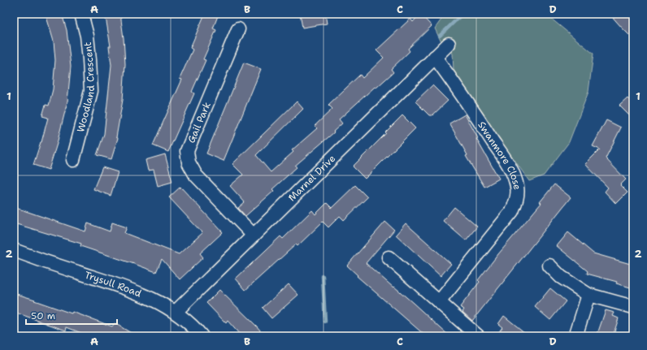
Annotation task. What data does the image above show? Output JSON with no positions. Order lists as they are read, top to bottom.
{
  "streets": {
    "street": [
      "Woodland Crescent",
      "Gail Park",
      "Swanmore Close",
      "Marnel Drive",
      "Trysull Road"
    ]
  },
  "crossings": [
    ["Gail Park", "Marnel Drive"],
    ["Swanmore Close", "Marnel Drive"],
    ["Marnel Drive", "Trysull Road"]
  ],
  "scale_bar": "50 m",
  "grid": {
    "columns": [
      "A",
      "B",
      "C",
      "D"
    ],
    "rows": ["1", "2"]
  }
}
